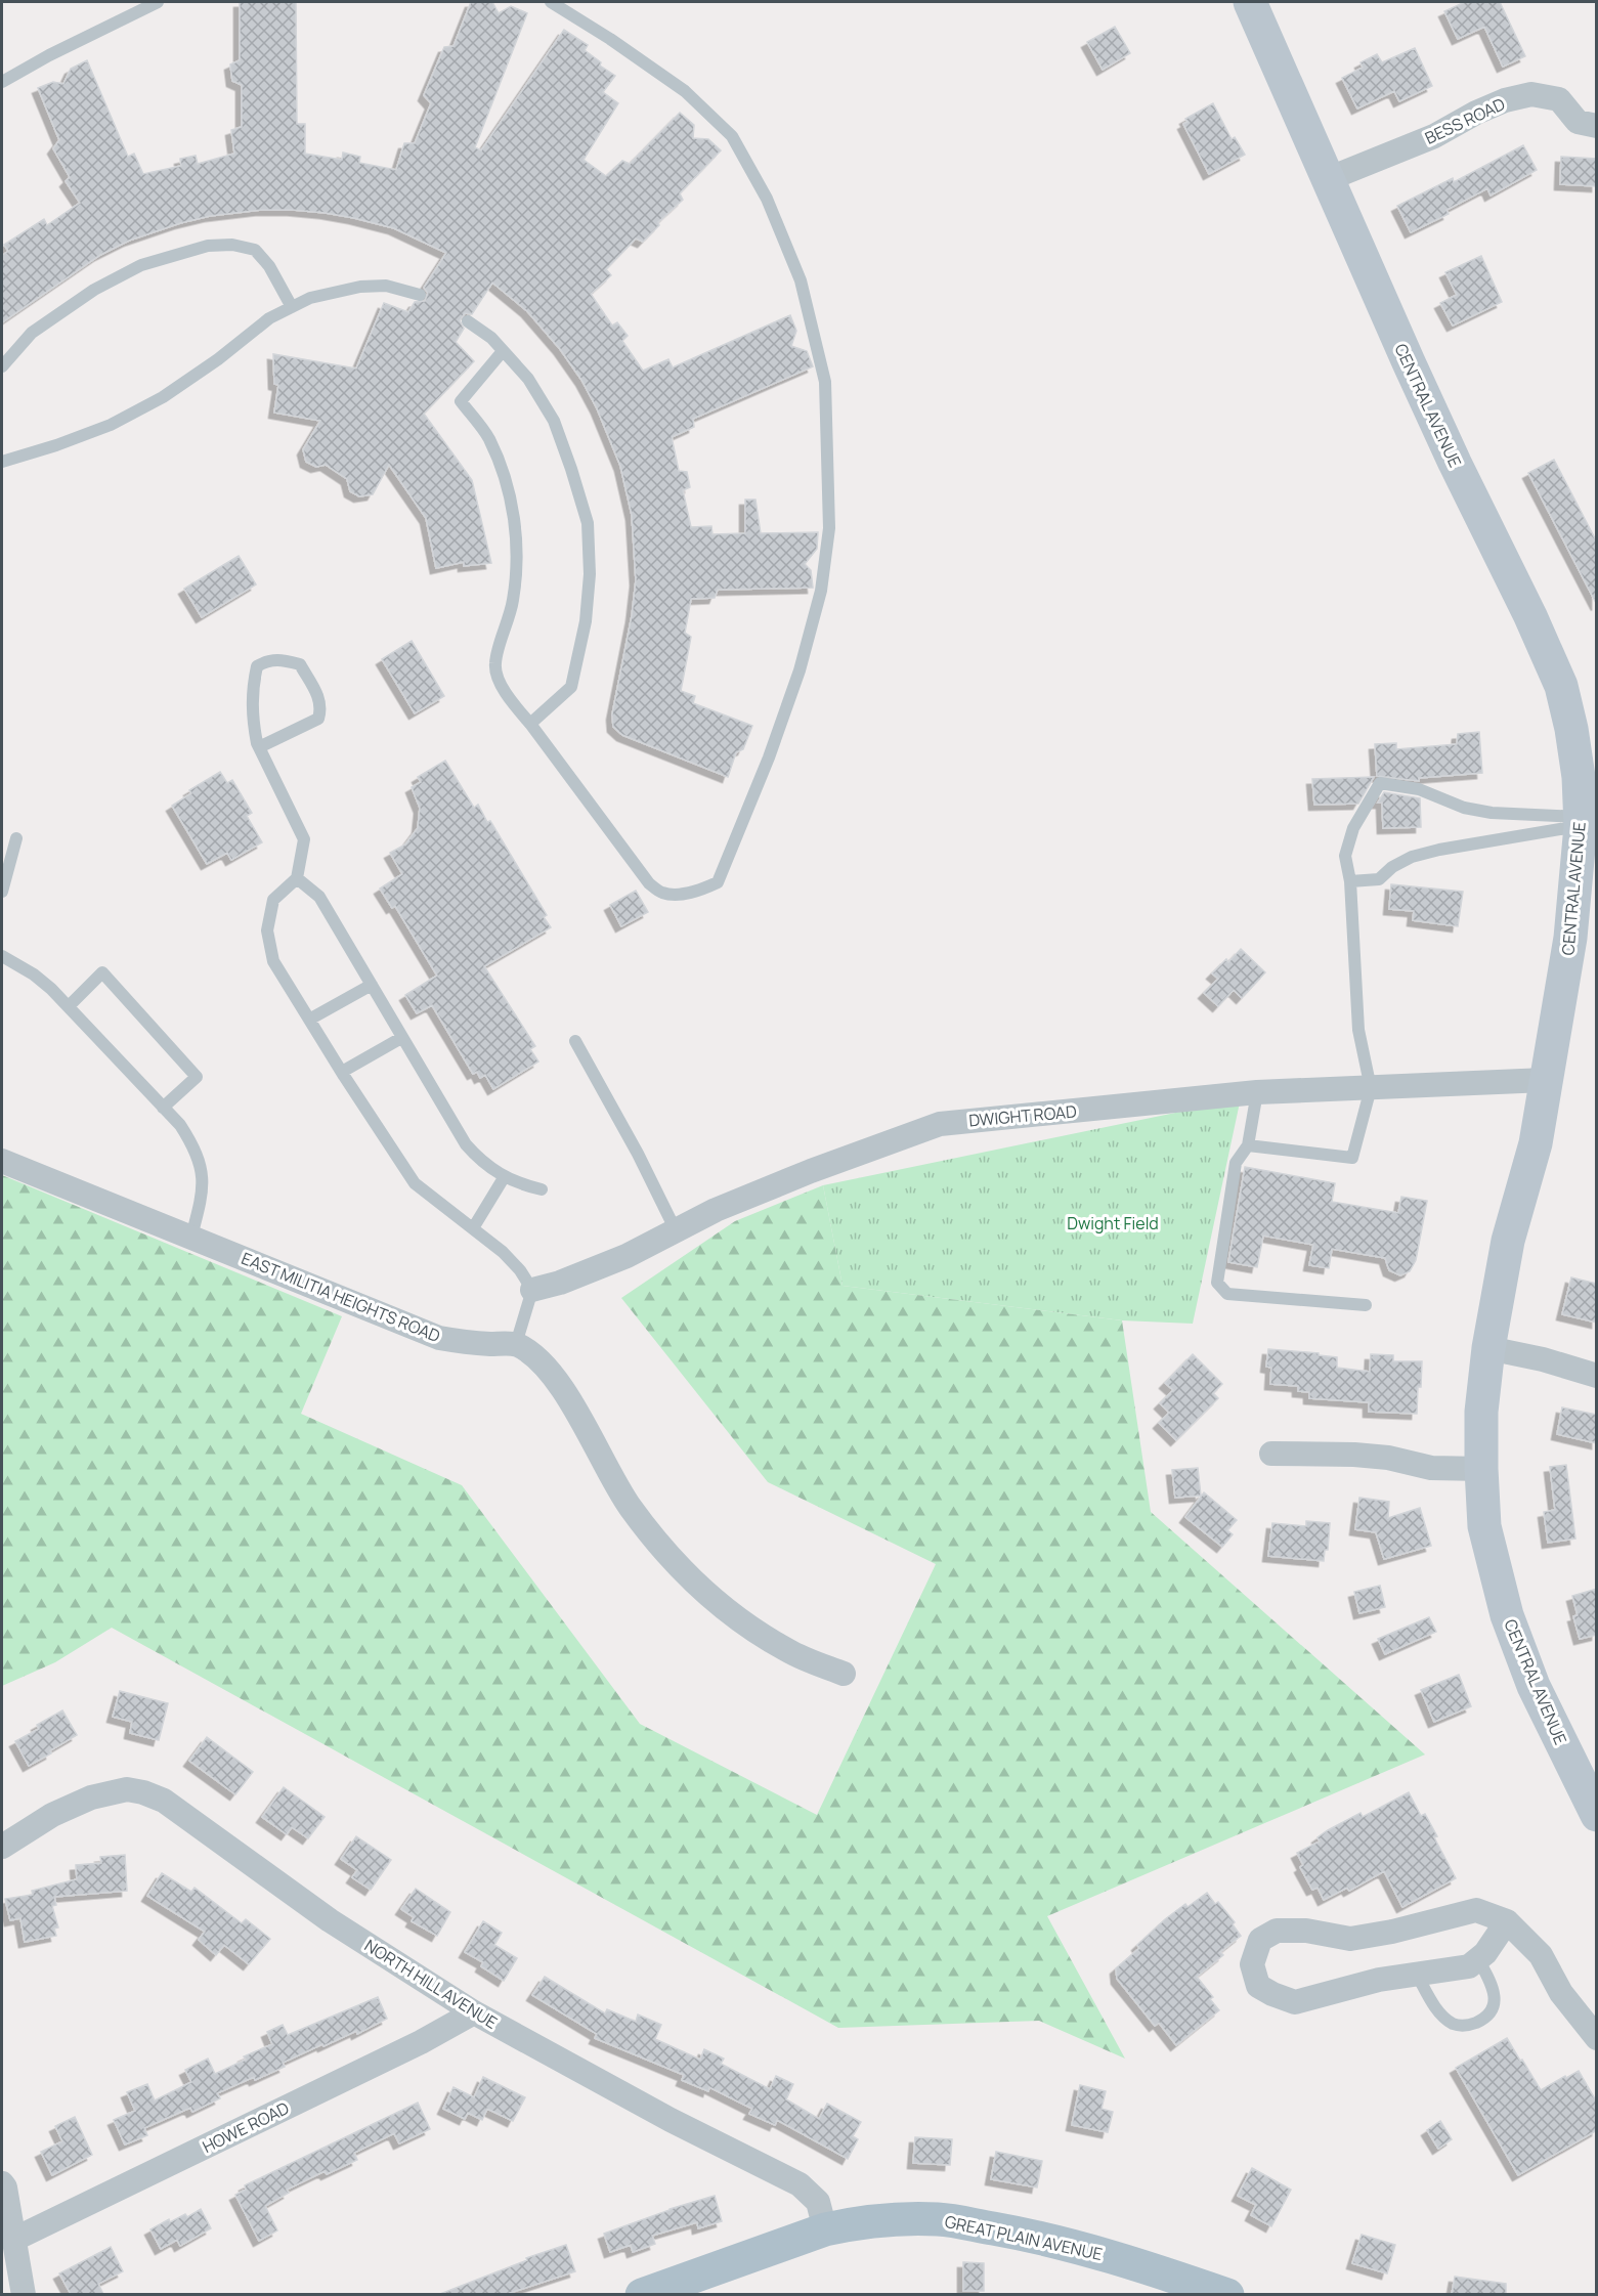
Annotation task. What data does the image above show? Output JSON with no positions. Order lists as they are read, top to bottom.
{
  "streets": {
    "main road": ["CENTRAL AVENUE", "GREAT PLAIN AVENUE"],
    "street": [
      "BESS ROAD",
      "DWIGHT ROAD",
      "EAST MILITIA HEIGHTS ROAD",
      "NORTH HILL AVENUE",
      "HOWE ROAD"
    ]
  },
  "crossings": [
    ["BESS ROAD", "CENTRAL AVENUE"],
    ["CENTRAL AVENUE", "DWIGHT ROAD"],
    ["NORTH HILL AVENUE", "HOWE ROAD"],
    ["NORTH HILL AVENUE", "GREAT PLAIN AVENUE"]
  ],
  "parks": ["Dwight Field"]
}
